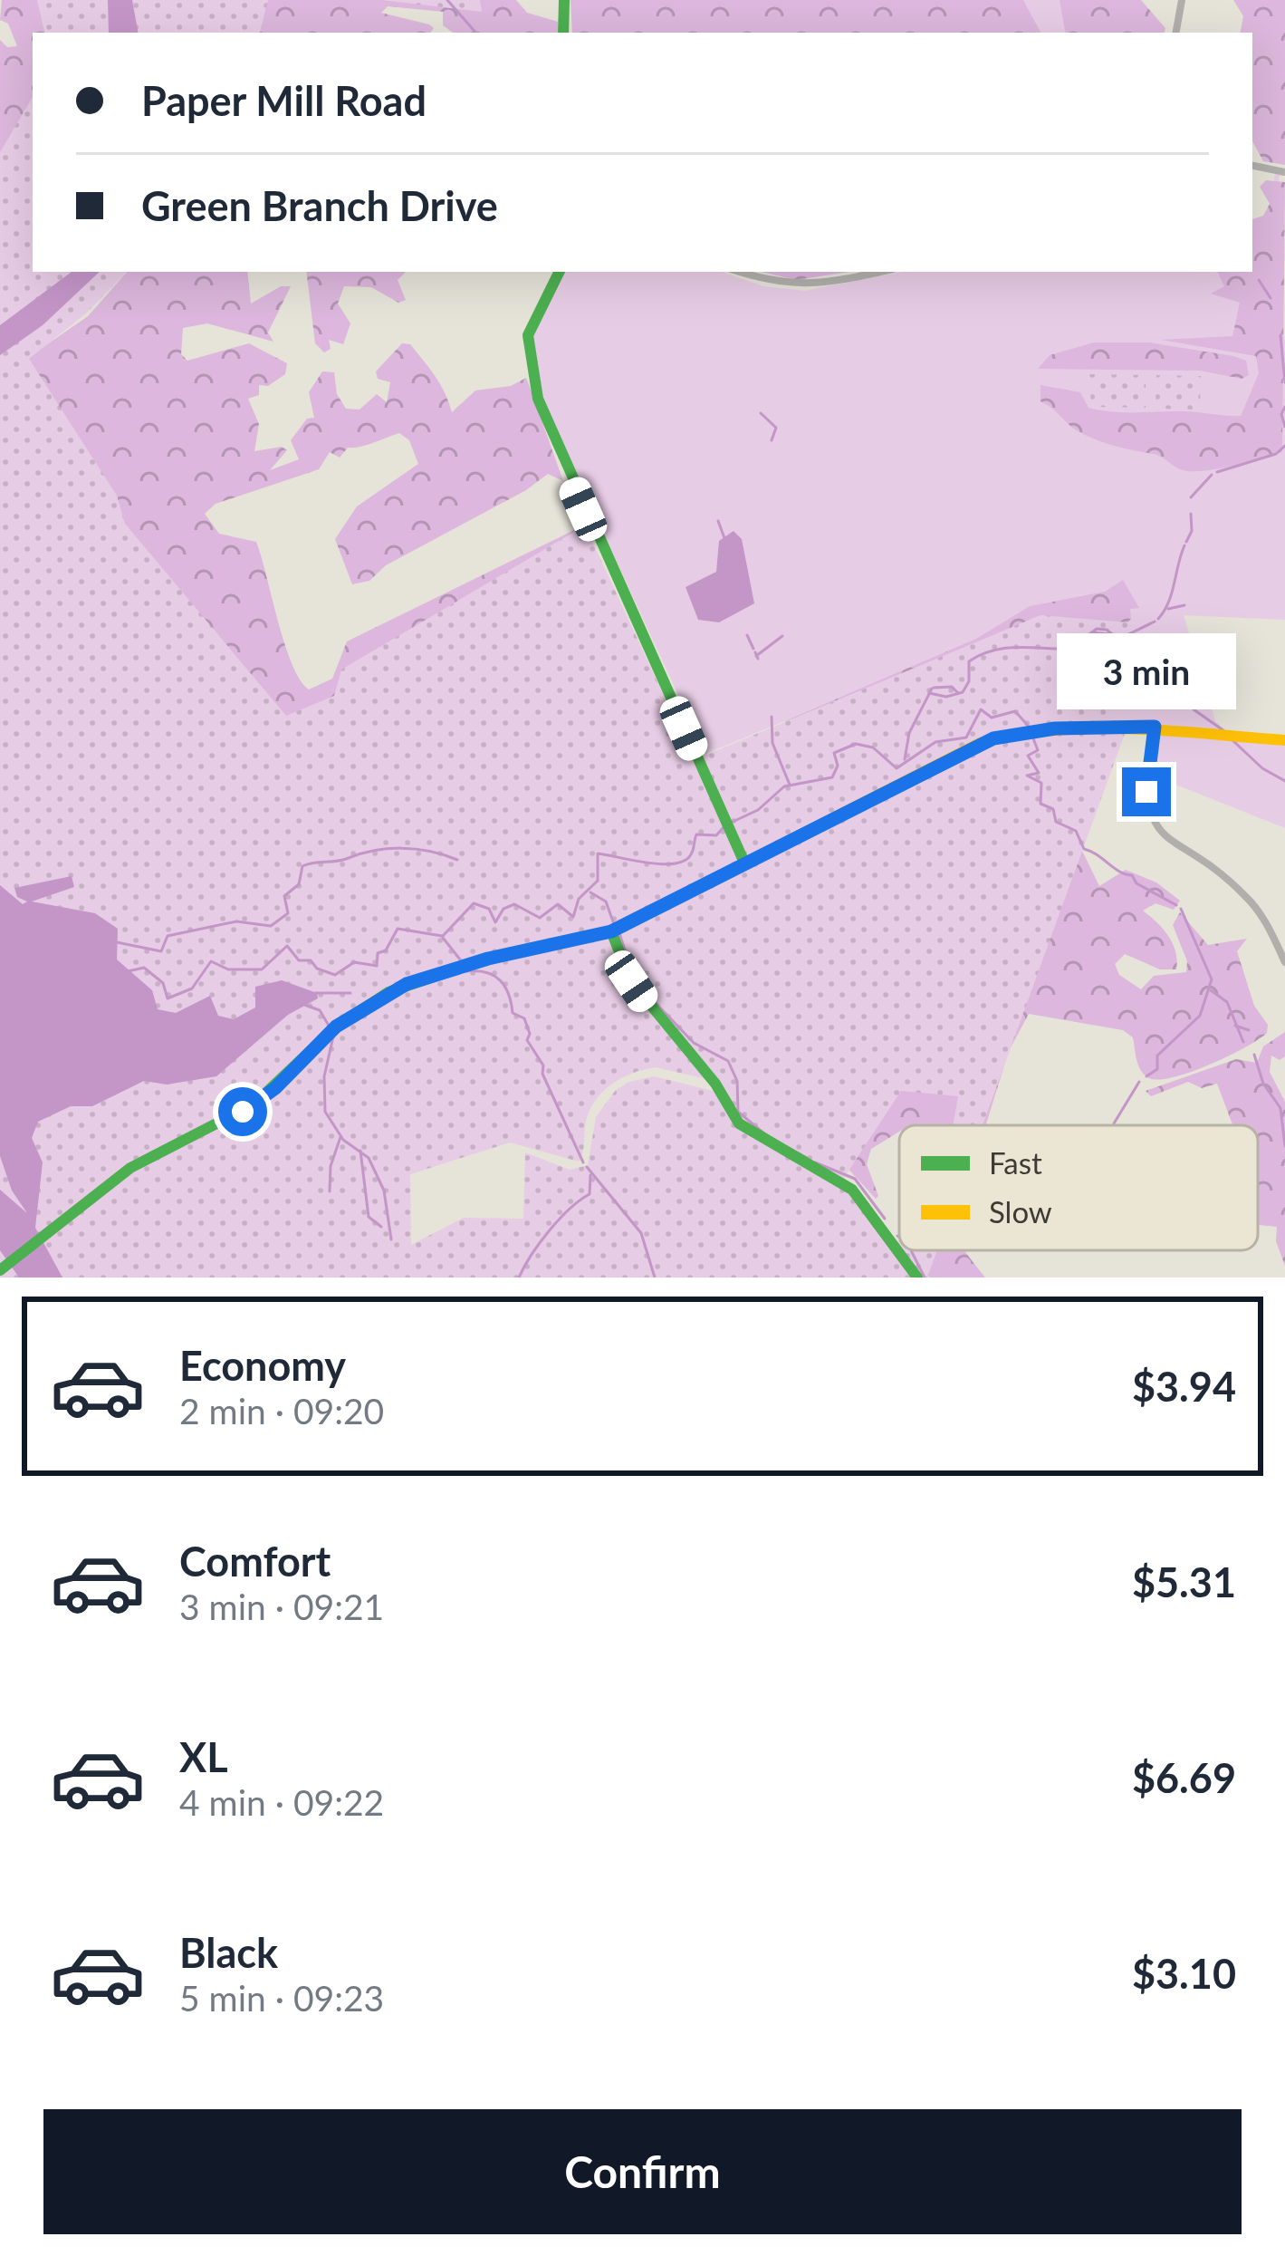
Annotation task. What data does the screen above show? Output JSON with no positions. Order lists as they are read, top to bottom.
{
  "legend": ["Fast", "Slow"],
  "page": {
    "banner": ["Paper Mill Road", "Green Branch Drive"],
    "bubble": "3 min",
    "list": [
      {
        "name": "Economy",
        "note": "2 min · 09:20",
        "value": "$3.94"
      },
      {
        "name": "Comfort",
        "note": "3 min · 09:21",
        "value": "$5.31"
      },
      {
        "name": "XL",
        "note": "4 min · 09:22",
        "value": "$6.69"
      },
      {
        "name": "Black",
        "note": "5 min · 09:23",
        "value": "$3.10"
      }
    ],
    "buttons": "Confirm"
  }
}
